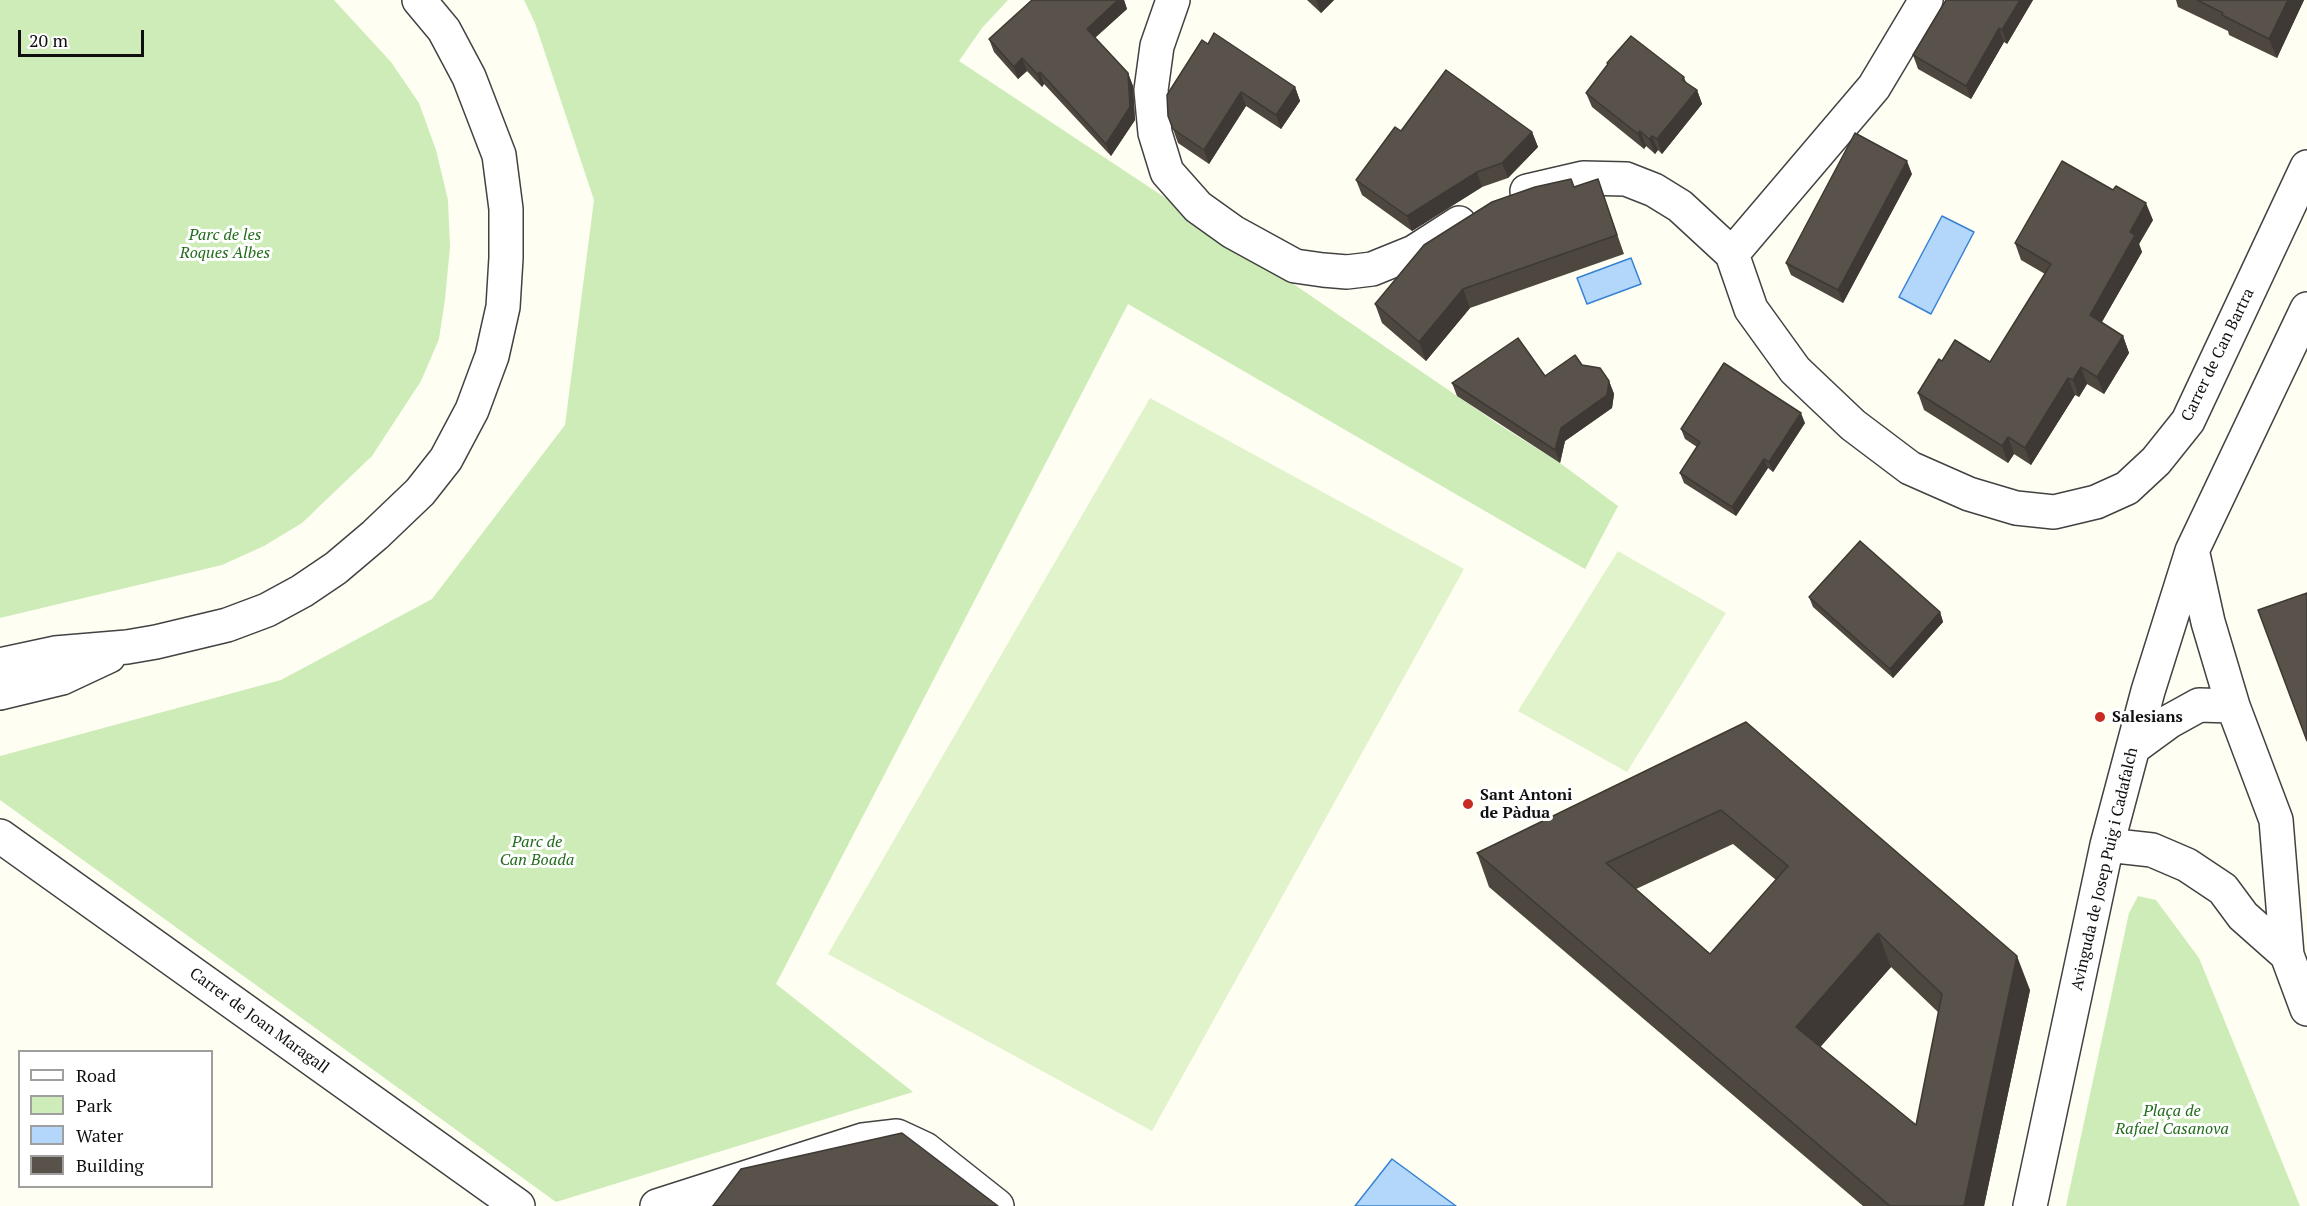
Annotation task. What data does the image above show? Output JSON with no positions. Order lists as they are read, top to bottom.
{
  "streets": {
    "street": ["Carrer de Can Bartra", "Avinguda de Josep Puig i Cadafalch", "Carrer de Joan Maragall"]
  },
  "parks": ["Parc de les Roques Albes", "Parc de Can Boada", "Plaça de Rafael Casanova"],
  "places": ["Salesians", "Sant Antoni de Pàdua"],
  "legend": [
    "Road",
    "Park",
    "Water",
    "Building"
  ],
  "scale_bar": "20 m"
}
